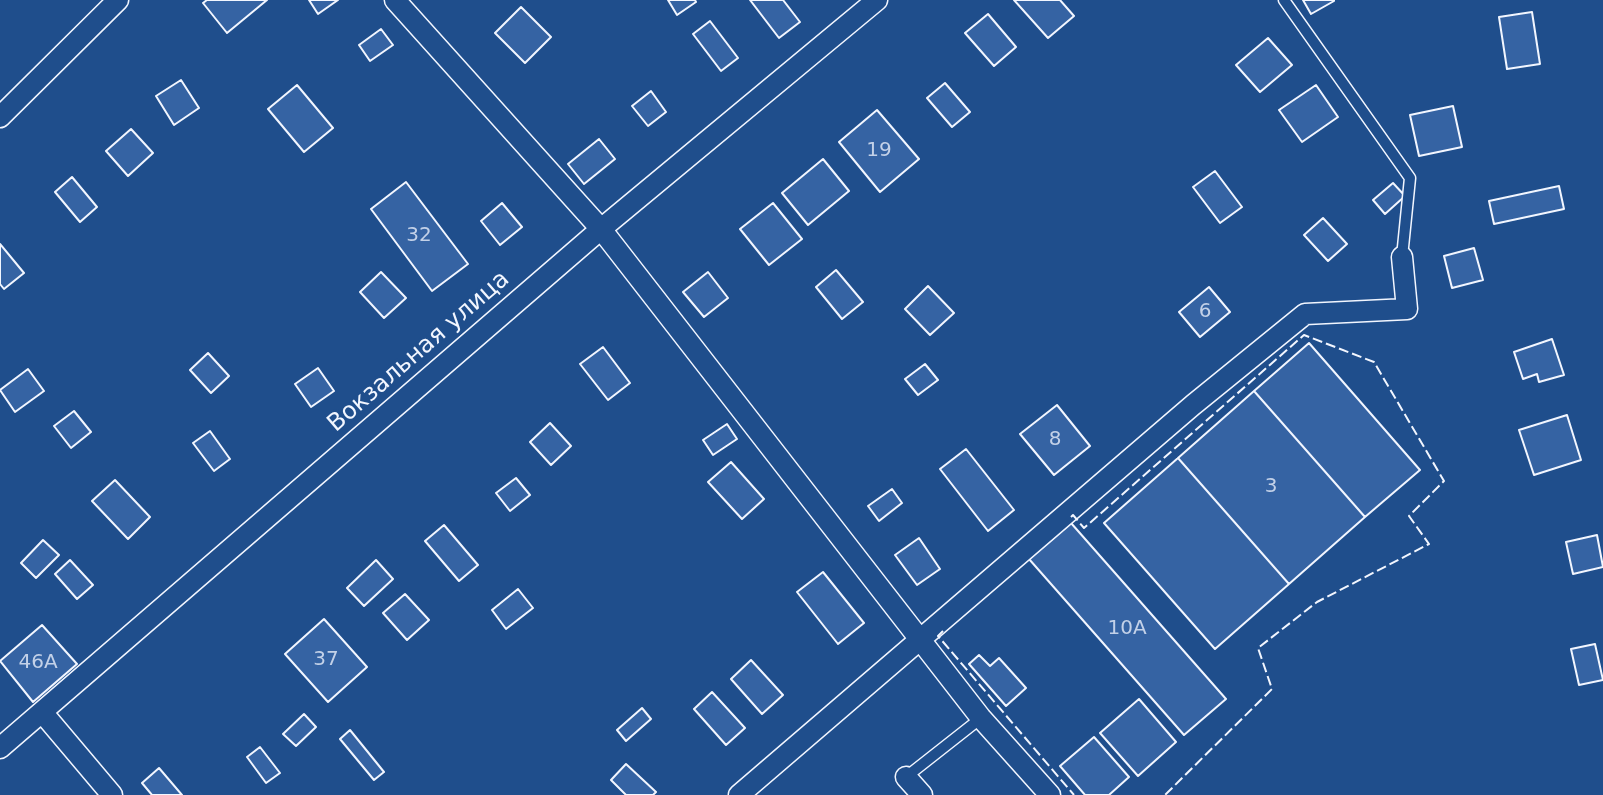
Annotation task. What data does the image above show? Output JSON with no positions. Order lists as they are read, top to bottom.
{
  "streets": {
    "street": ["Вокзальная улица"]
  },
  "house_numbers": [
    "19",
    "32",
    "6",
    "8",
    "3",
    "10А",
    "37",
    "46А"
  ]
}
